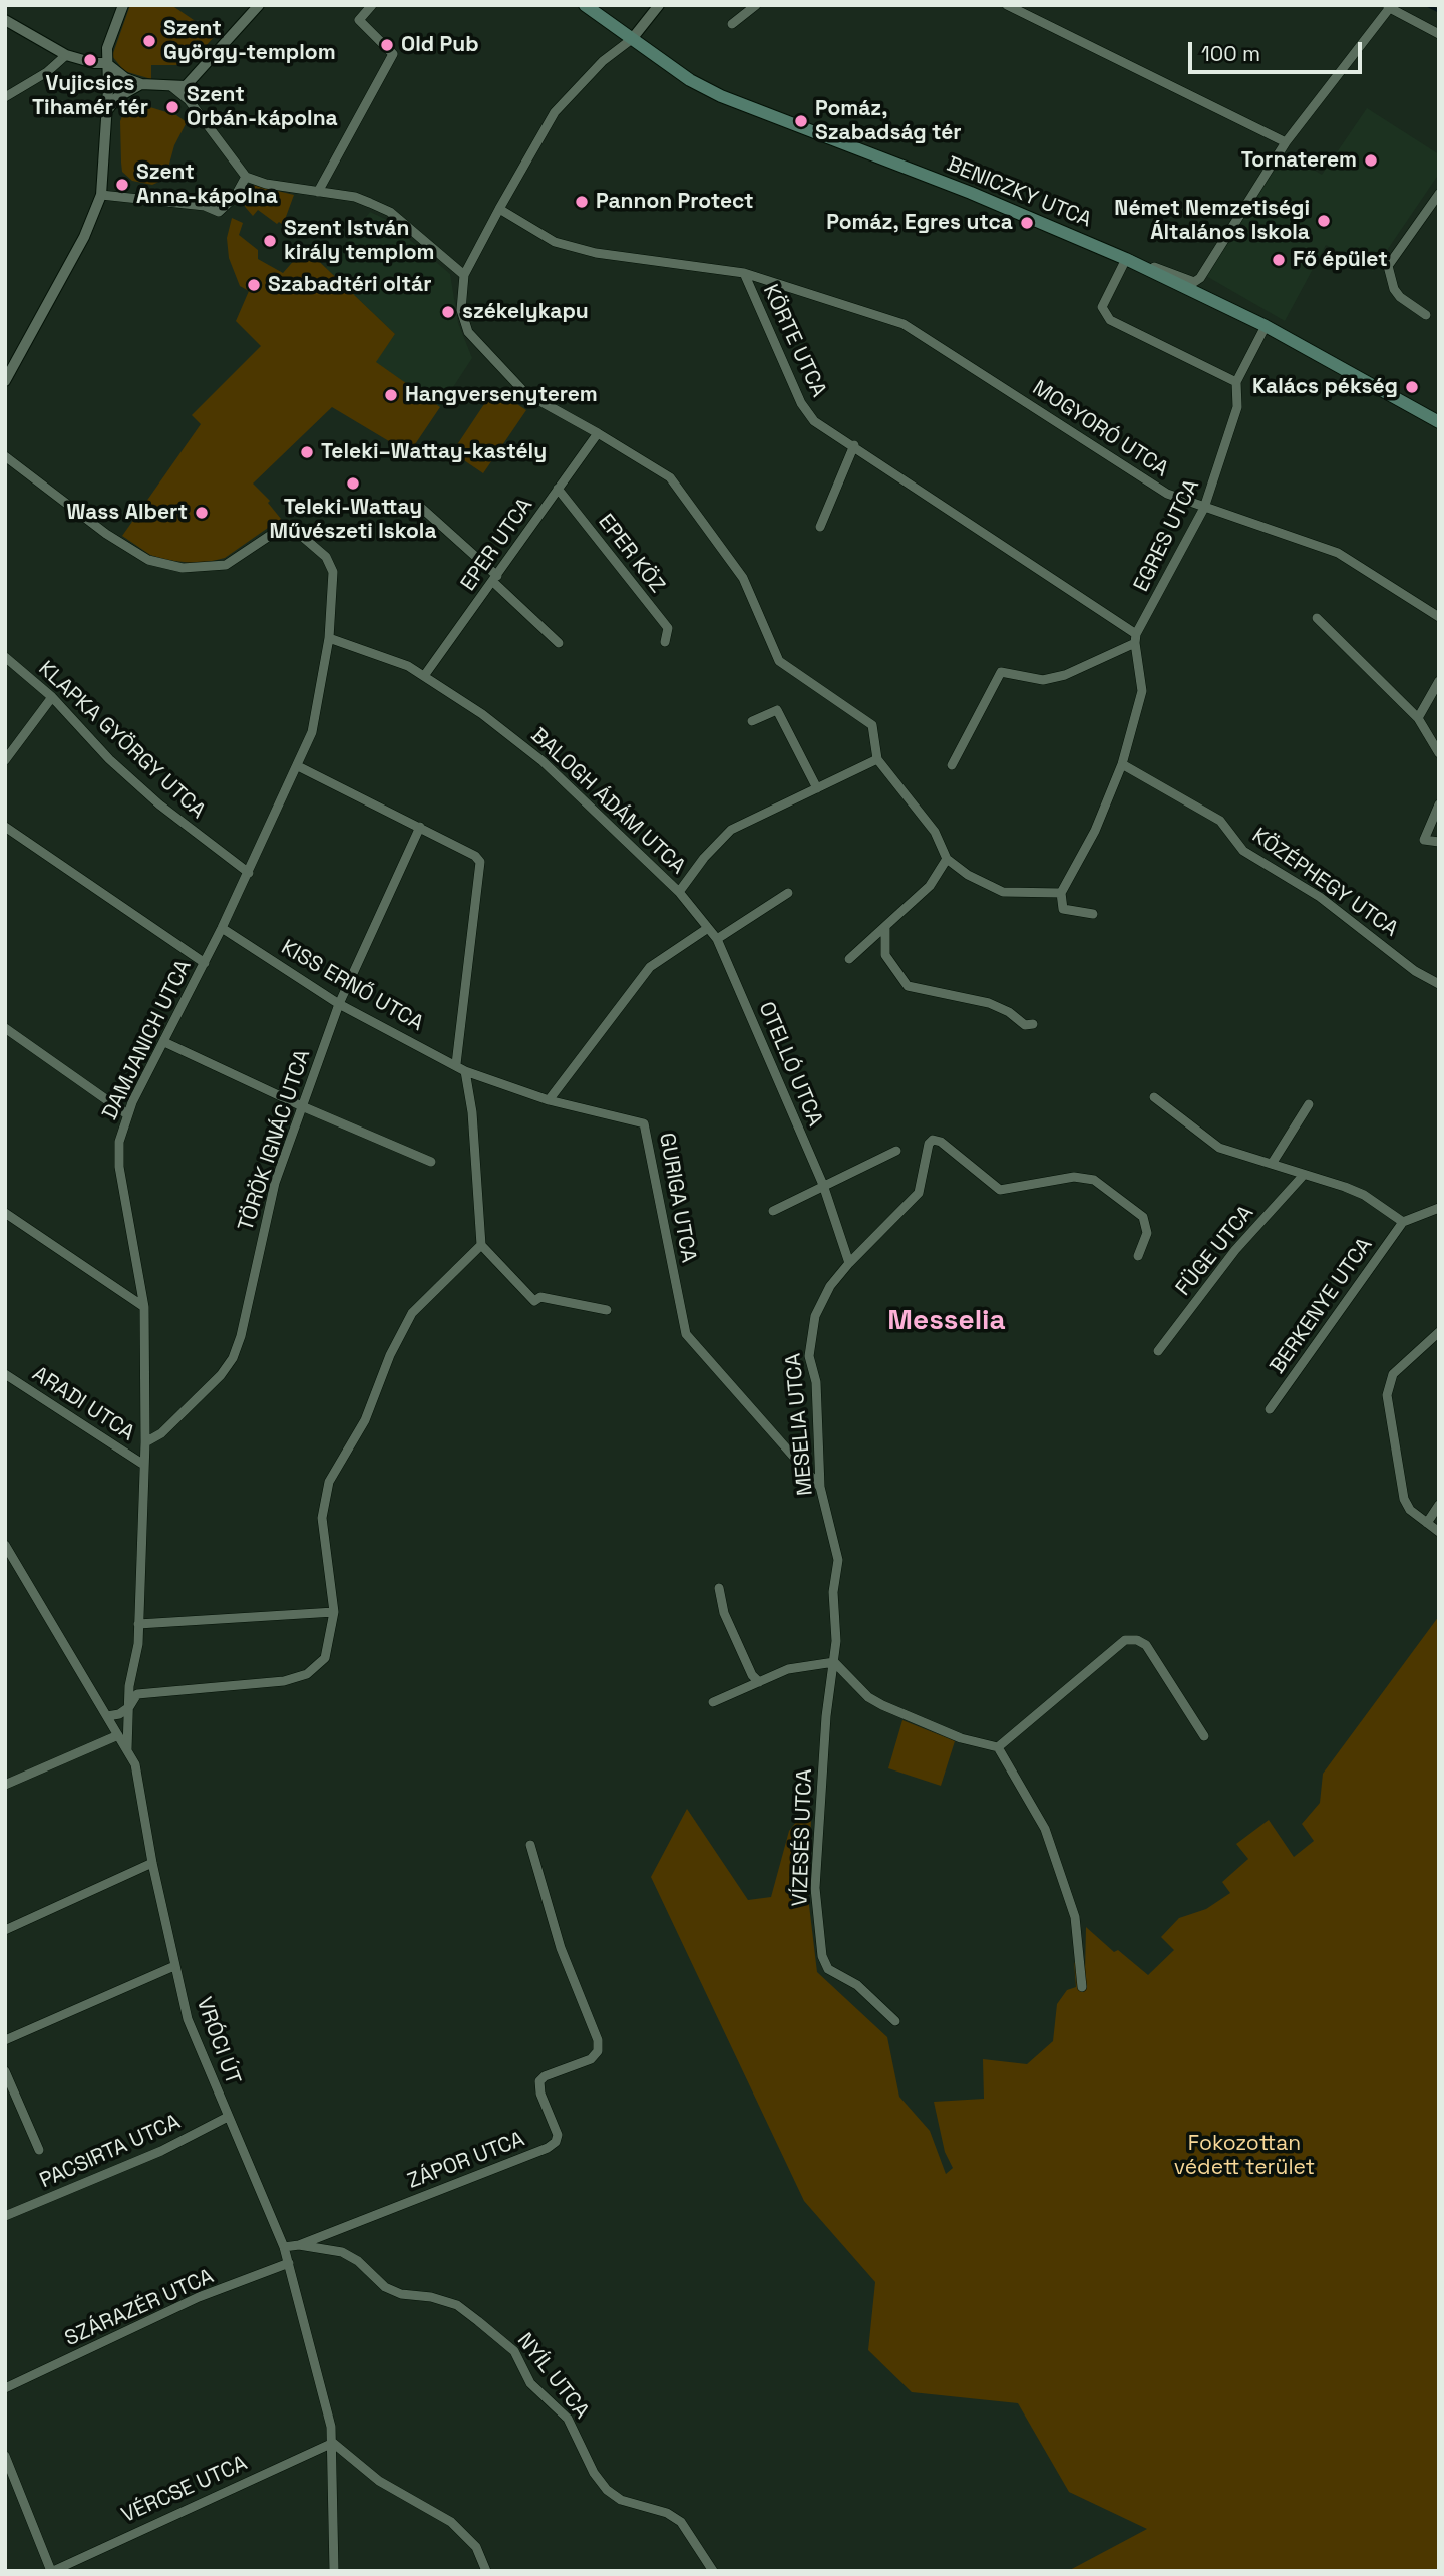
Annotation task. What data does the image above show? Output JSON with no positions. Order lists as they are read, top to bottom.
{
  "streets": {
    "main road": ["BENICZKY UTCA"],
    "street": [
      "KÖRTE UTCA",
      "MOGYORÓ UTCA",
      "EGRES UTCA",
      "EPER UTCA",
      "EPER KÖZ",
      "KLAPKA GYÖRGY UTCA",
      "BALOGH ÁDÁM UTCA",
      "KÖZÉPHEGY UTCA",
      "KISS ERNŐ UTCA",
      "DAMJANICH UTCA",
      "OTELLÓ UTCA",
      "TÖRÖK IGNÁC UTCA",
      "GURIGA UTCA",
      "FÜGE UTCA",
      "BERKENYE UTCA",
      "ARADI UTCA",
      "MESELIA UTCA",
      "VÍZESÉS UTCA",
      "VRÓCI ÚT",
      "PACSIRTA UTCA",
      "ZÁPOR UTCA",
      "SZÁRAZÉR UTCA",
      "NYÍL UTCA",
      "VÉRCSE UTCA"
    ]
  },
  "crossings": [
    ["BENICZKY UTCA", "EGRES UTCA"],
    ["KÖRTE UTCA", "MOGYORÓ UTCA"],
    ["KÖRTE UTCA", "EGRES UTCA"],
    ["MOGYORÓ UTCA", "EGRES UTCA"],
    ["EPER UTCA", "EPER KÖZ"],
    ["EPER UTCA", "BALOGH ÁDÁM UTCA"],
    ["KLAPKA GYÖRGY UTCA", "DAMJANICH UTCA"],
    ["BALOGH ÁDÁM UTCA", "DAMJANICH UTCA"],
    ["BALOGH ÁDÁM UTCA", "OTELLÓ UTCA"],
    ["KISS ERNŐ UTCA", "DAMJANICH UTCA"],
    ["KISS ERNŐ UTCA", "TÖRÖK IGNÁC UTCA"],
    ["DAMJANICH UTCA", "TÖRÖK IGNÁC UTCA"],
    ["DAMJANICH UTCA", "ARADI UTCA"],
    ["DAMJANICH UTCA", "VRÓCI ÚT"],
    ["OTELLÓ UTCA", "MESELIA UTCA"],
    ["GURIGA UTCA", "MESELIA UTCA"],
    ["MESELIA UTCA", "VÍZESÉS UTCA"],
    ["VRÓCI ÚT", "PACSIRTA UTCA"],
    ["VRÓCI ÚT", "SZÁRAZÉR UTCA"],
    ["VRÓCI ÚT", "NYÍL UTCA"],
    ["VRÓCI ÚT", "VÉRCSE UTCA"],
    ["ZÁPOR UTCA", "NYÍL UTCA"]
  ],
  "districts": ["Messelia"],
  "parks": ["Fokozottan védett terület"],
  "places": [
    "Szent György-templom",
    "Old Pub",
    "Vujicsics Tihamér tér",
    "Szent Orbán-kápolna",
    "Pomáz, Szabadság tér",
    "Tornaterem",
    "Szent Anna-kápolna",
    "Pannon Protect",
    "Német Nemzetiségi Általános Iskola",
    "Pomáz, Egres utca",
    "Szent István király templom",
    "Fő épület",
    "Szabadtéri oltár",
    "székelykapu",
    "Kalács pékség",
    "Hangversenyterem",
    "Teleki–Wattay-kastély",
    "Teleki-Wattay Művészeti Iskola",
    "Wass Albert"
  ],
  "scale_bar": "100 m"
}
